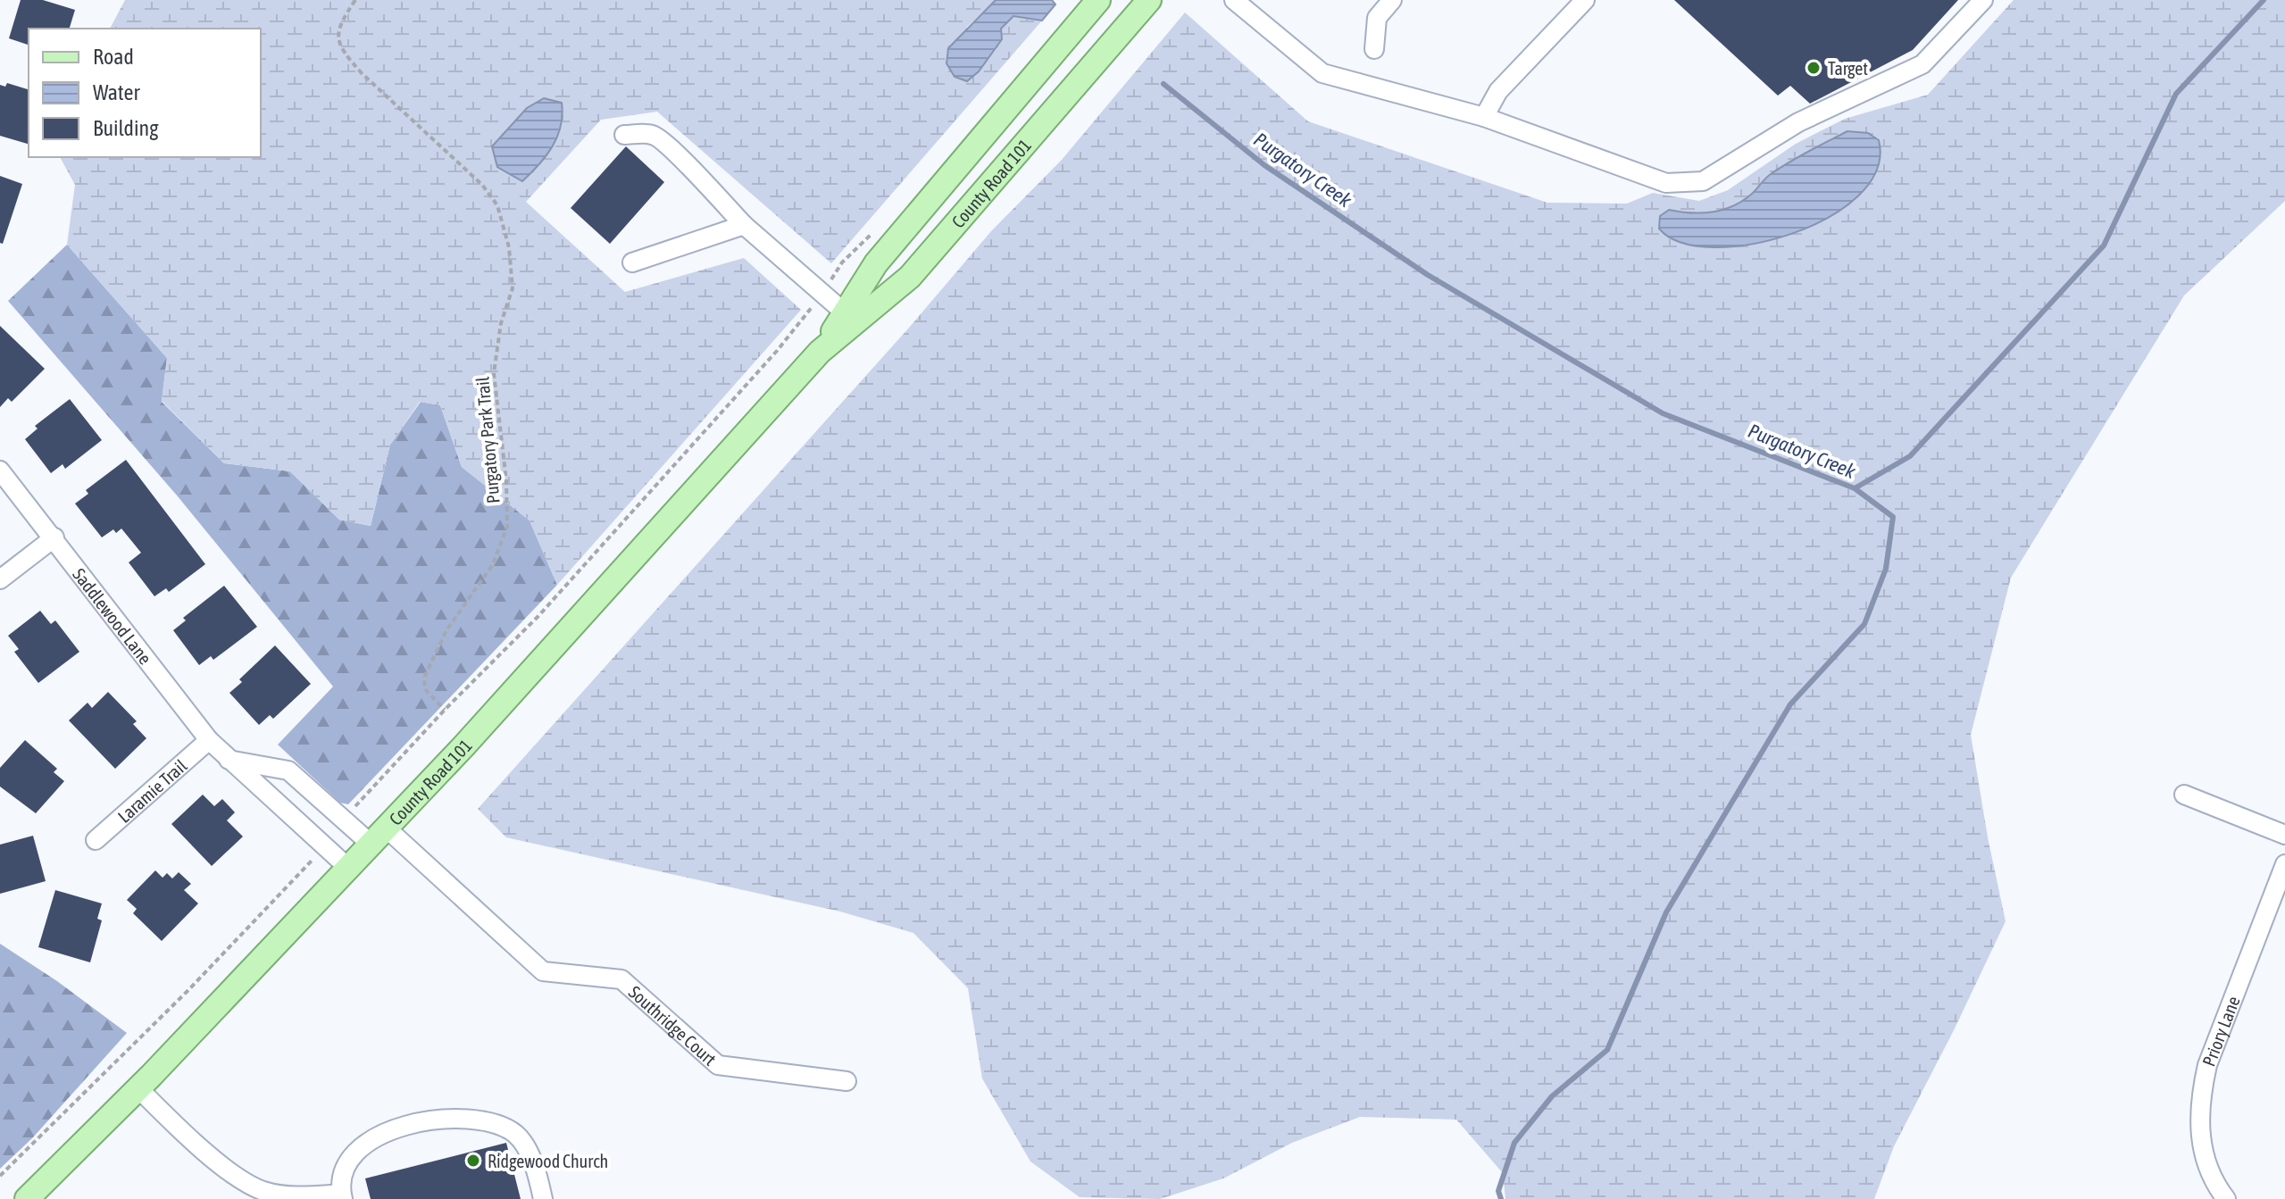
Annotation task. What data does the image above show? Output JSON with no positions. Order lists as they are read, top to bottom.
{
  "streets": {
    "main road": ["County Road 101"],
    "street": [
      "Saddlewood Lane",
      "Laramie Trail",
      "Southridge Court",
      "Priory Lane"
    ],
    "path": ["Purgatory Park Trail"]
  },
  "crossings": [
    ["County Road 101", "Saddlewood Lane"],
    ["County Road 101", "Southridge Court"],
    ["Saddlewood Lane", "Laramie Trail"]
  ],
  "water": ["Purgatory Creek"],
  "places": ["Target", "Ridgewood Church"],
  "legend": ["Road", "Water", "Building"]
}
